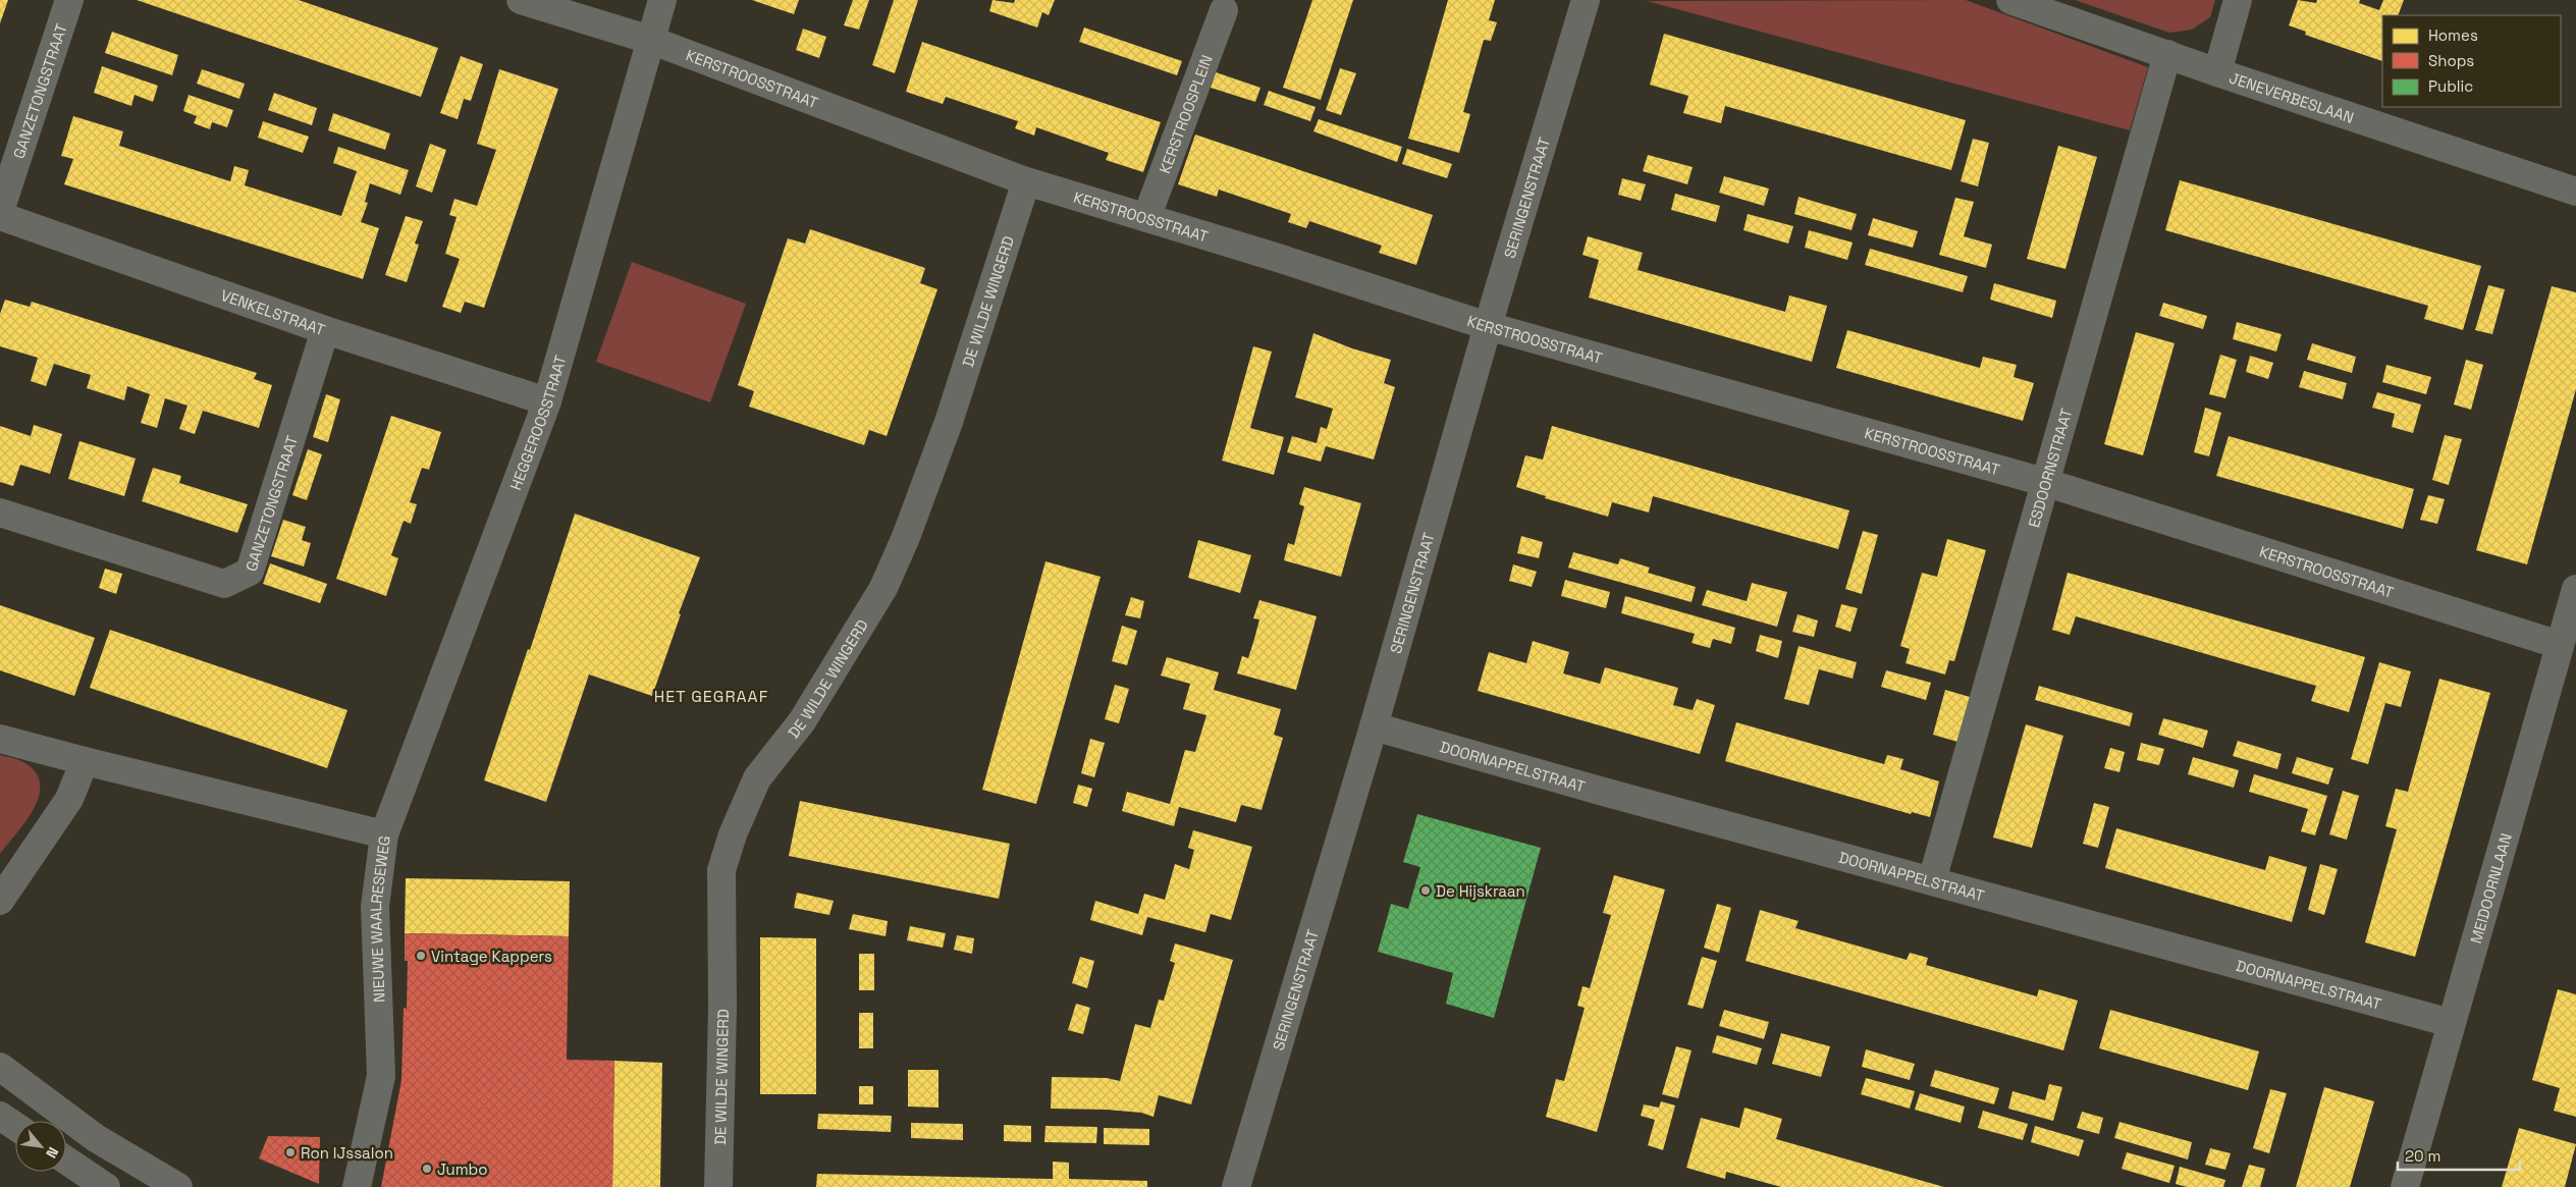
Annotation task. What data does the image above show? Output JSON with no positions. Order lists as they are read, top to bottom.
{
  "streets": {
    "street": [
      "KERSTROOSSTRAAT",
      "GANZETONGSTRAAT",
      "JENEVERBESLAAN",
      "KERSTROOSPLEIN",
      "SERINGENSTRAAT",
      "DE WILDE WINGERD",
      "VENKELSTRAAT",
      "HEGGEROOSSTRAAT",
      "ESDOORNSTRAAT",
      "DOORNAPPELSTRAAT",
      "MEIDOORNLAAN",
      "NIEUWE WAALRESEWEG"
    ]
  },
  "crossings": [
    ["KERSTROOSSTRAAT", "KERSTROOSPLEIN"],
    ["KERSTROOSSTRAAT", "SERINGENSTRAAT"],
    ["KERSTROOSSTRAAT", "DE WILDE WINGERD"],
    ["KERSTROOSSTRAAT", "HEGGEROOSSTRAAT"],
    ["KERSTROOSSTRAAT", "ESDOORNSTRAAT"],
    ["KERSTROOSSTRAAT", "MEIDOORNLAAN"],
    ["GANZETONGSTRAAT", "VENKELSTRAAT"],
    ["JENEVERBESLAAN", "ESDOORNSTRAAT"],
    ["SERINGENSTRAAT", "DOORNAPPELSTRAAT"],
    ["VENKELSTRAAT", "HEGGEROOSSTRAAT"],
    ["HEGGEROOSSTRAAT", "NIEUWE WAALRESEWEG"],
    ["ESDOORNSTRAAT", "DOORNAPPELSTRAAT"],
    ["DOORNAPPELSTRAAT", "MEIDOORNLAAN"]
  ],
  "districts": ["HET GEGRAAF"],
  "places": [
    "De Hijskraan",
    "Vintage Kappers",
    "Ron IJssalon",
    "Jumbo"
  ],
  "legend": ["Homes", "Shops", "Public"],
  "scale_bar": "20 m",
  "north": "bottom right"
}
